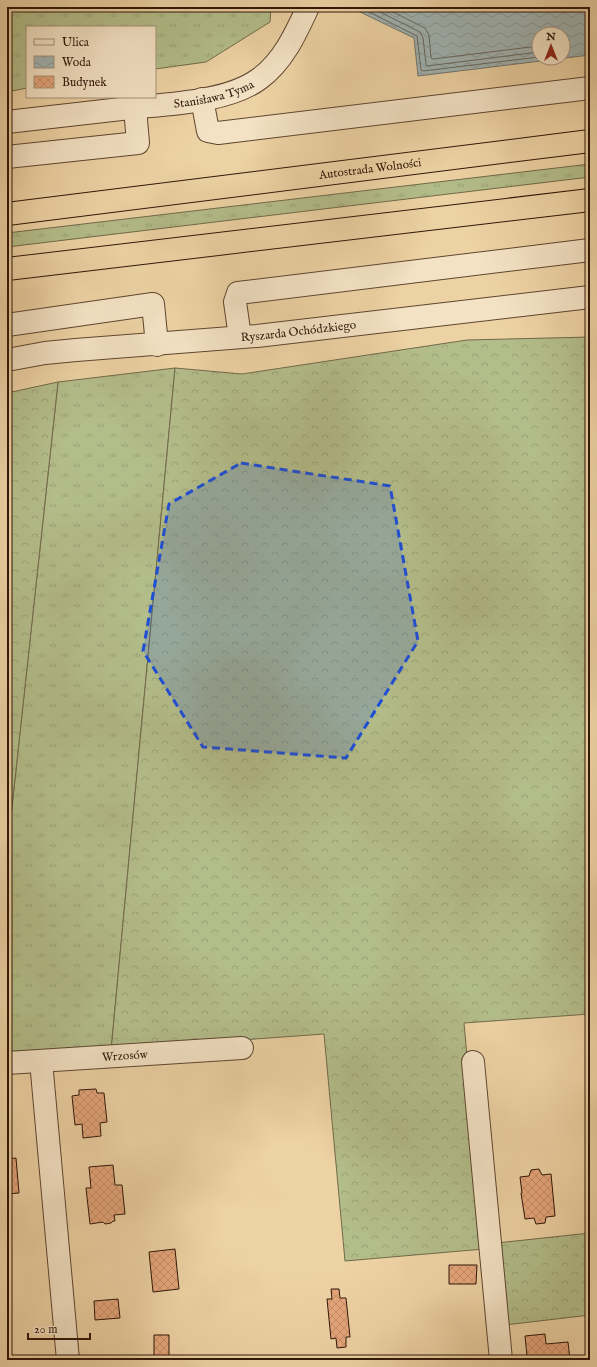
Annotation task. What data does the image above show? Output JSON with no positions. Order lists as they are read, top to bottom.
{
  "streets": {
    "highway": ["Autostrada Wolności"],
    "street": ["Stanisława Tyma", "Ryszarda Ochódzkiego", "Wrzosów"]
  },
  "legend": ["Ulica", "Woda", "Budynek"],
  "scale_bar": "20 m",
  "north": "top"
}
